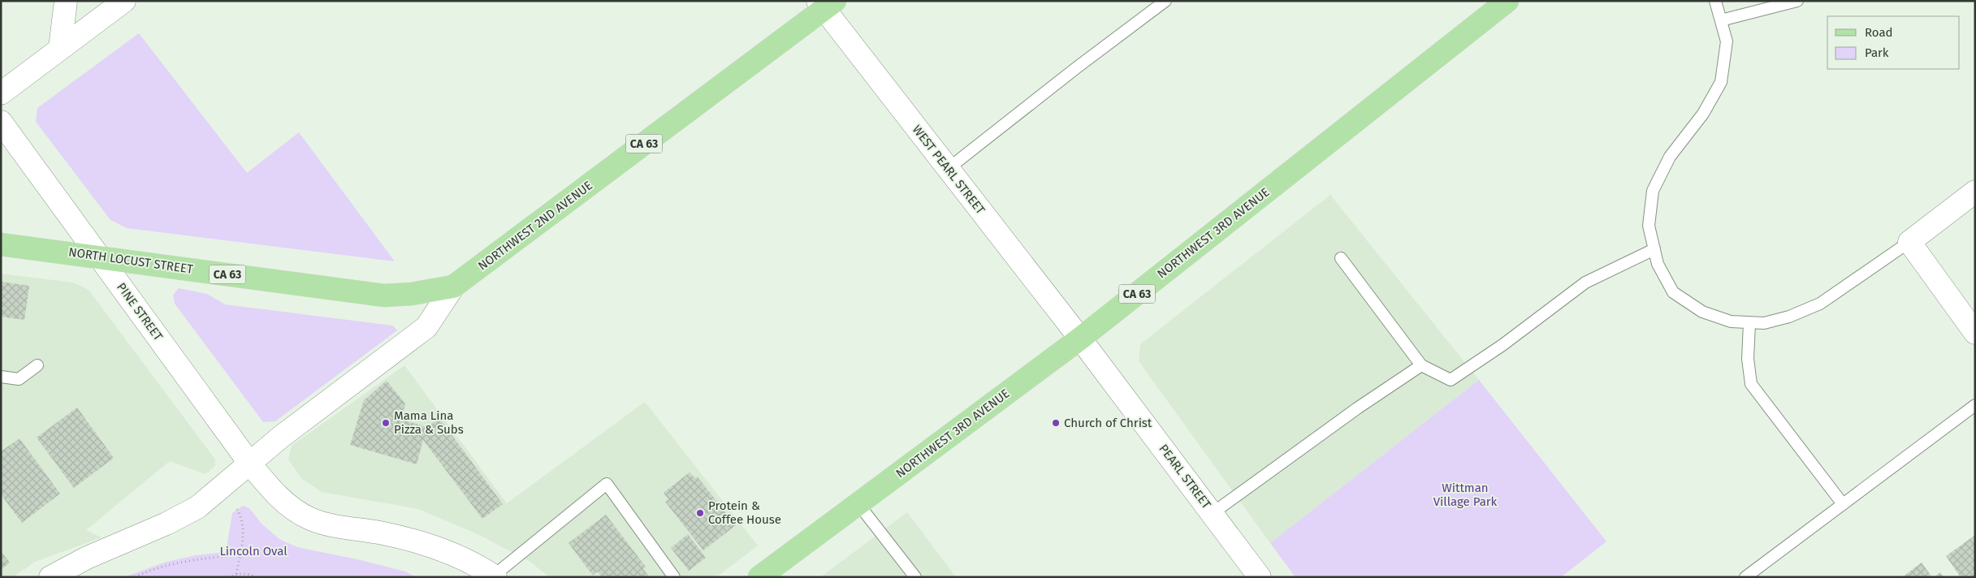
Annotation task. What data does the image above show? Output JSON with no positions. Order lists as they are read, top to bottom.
{
  "streets": {
    "main road": [
      "CA 63",
      "NORTHWEST 2ND AVENUE",
      "NORTHWEST 3RD AVENUE",
      "NORTH LOCUST STREET"
    ],
    "street": ["WEST PEARL STREET", "PINE STREET", "PEARL STREET"]
  },
  "crossings": [
    ["WEST PEARL STREET", "NORTHWEST 2ND AVENUE"],
    ["WEST PEARL STREET", "NORTHWEST 3RD AVENUE"],
    ["WEST PEARL STREET", "PEARL STREET"],
    ["NORTHWEST 2ND AVENUE", "NORTH LOCUST STREET"],
    ["NORTHWEST 2ND AVENUE", "PINE STREET"],
    ["NORTHWEST 3RD AVENUE", "PEARL STREET"],
    ["NORTH LOCUST STREET", "PINE STREET"]
  ],
  "parks": ["Wittman Village Park", "Lincoln Oval"],
  "places": ["Mama Lina Pizza & Subs", "Church of Christ", "Protein & Coffee House"],
  "legend": ["Road", "Park"]
}
